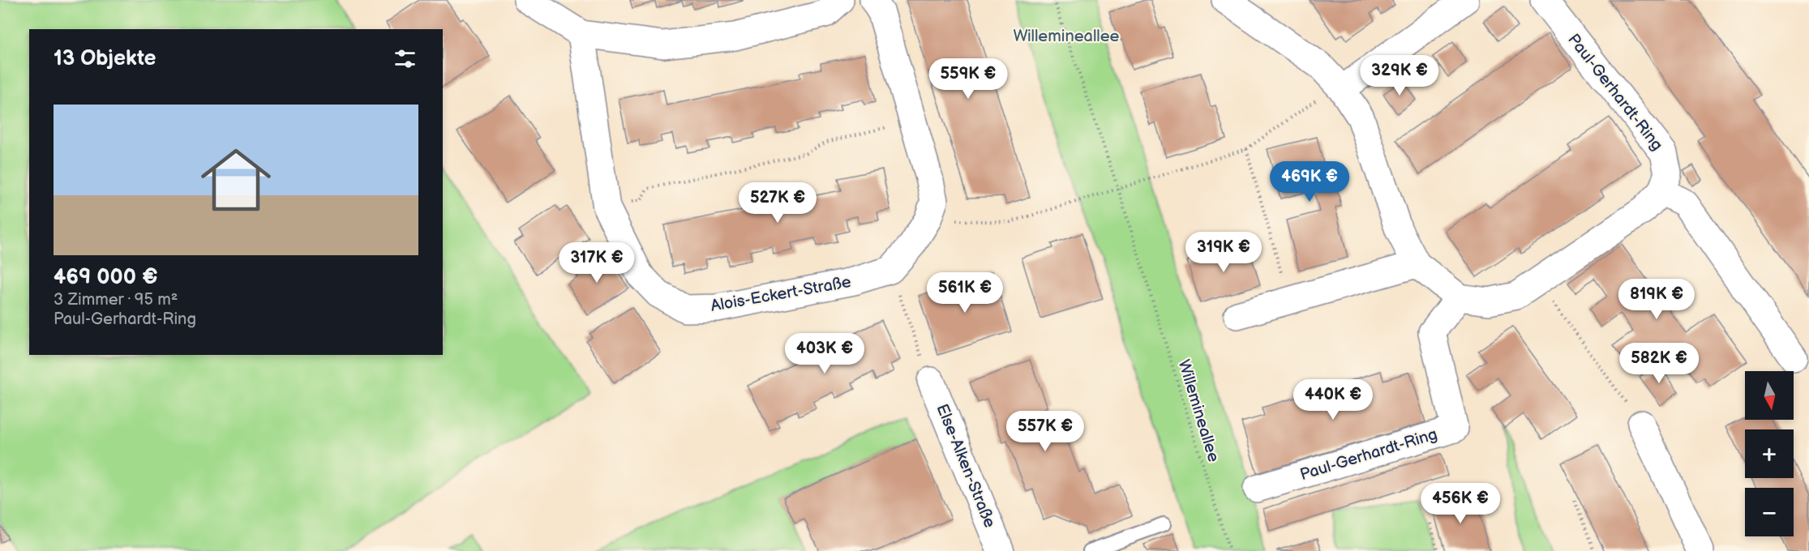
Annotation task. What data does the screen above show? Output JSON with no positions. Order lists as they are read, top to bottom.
{
  "streets": {
    "street": ["Paul-Gerhardt-Ring", "Alois-Eckert-Straße", "Else-Alken-Straße"],
    "path": ["Willemineallee"]
  },
  "parks": ["Willemineallee"],
  "north": "bottom",
  "page": {
    "heading": "13 Objekte",
    "price": [
      "329K €",
      "559K €",
      "469K €",
      "527K €",
      "319K €",
      "317K €",
      "561K €",
      "819K €",
      "403K €",
      "582K €",
      "440K €",
      "557K €",
      "456K €"
    ],
    "list": [
      {
        "name": "469 000 €",
        "note": "3 Zimmer · 95 m² · Paul-Gerhardt-Ring"
      }
    ],
    "map_buttons": ["+", "−"]
  }
}
